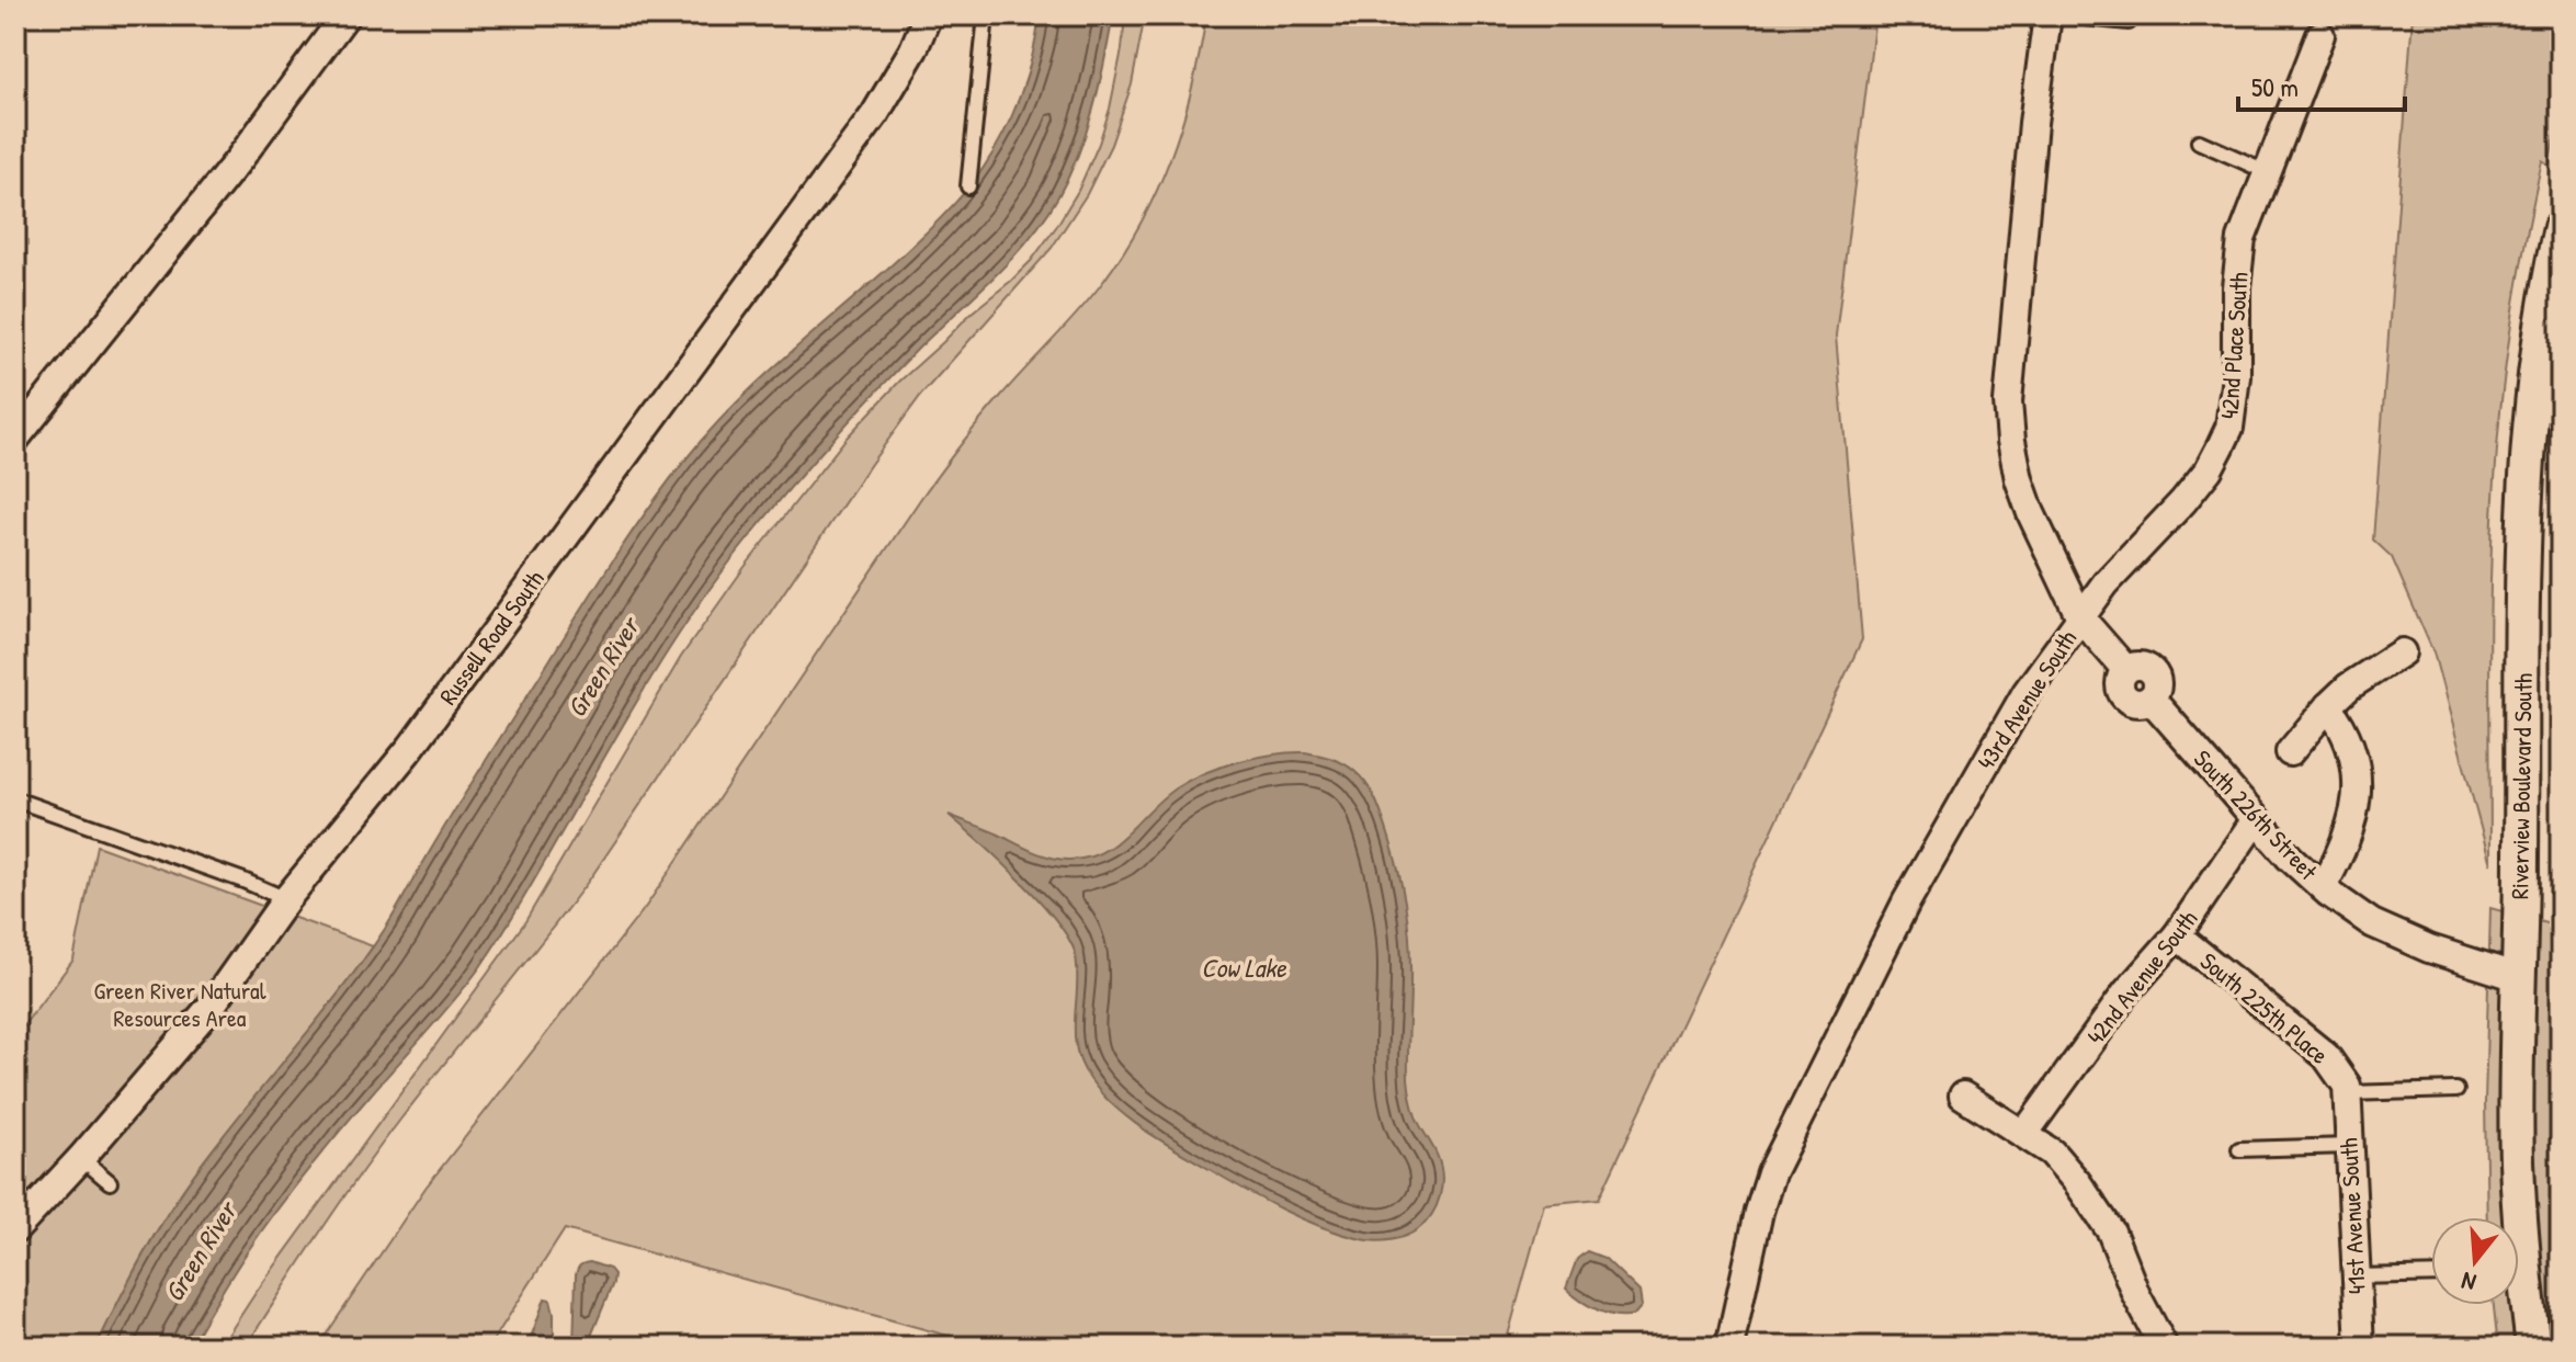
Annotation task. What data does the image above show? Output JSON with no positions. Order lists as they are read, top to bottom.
{
  "streets": {
    "street": [
      "42nd Place South",
      "Russell Road South",
      "43rd Avenue South",
      "Riverview Boulevard South",
      "South 226th Street",
      "42nd Avenue South",
      "South 225th Place",
      "41st Avenue South"
    ]
  },
  "crossings": [
    ["42nd Place South", "43rd Avenue South"],
    ["42nd Place South", "South 226th Street"],
    ["43rd Avenue South", "South 226th Street"],
    ["Riverview Boulevard South", "South 226th Street"],
    ["South 226th Street", "42nd Avenue South"],
    ["42nd Avenue South", "South 225th Place"],
    ["South 225th Place", "41st Avenue South"]
  ],
  "water": ["Green River", "Cow Lake"],
  "parks": ["Green River Natural Resources Area"],
  "scale_bar": "50 m",
  "north": "bottom"
}
